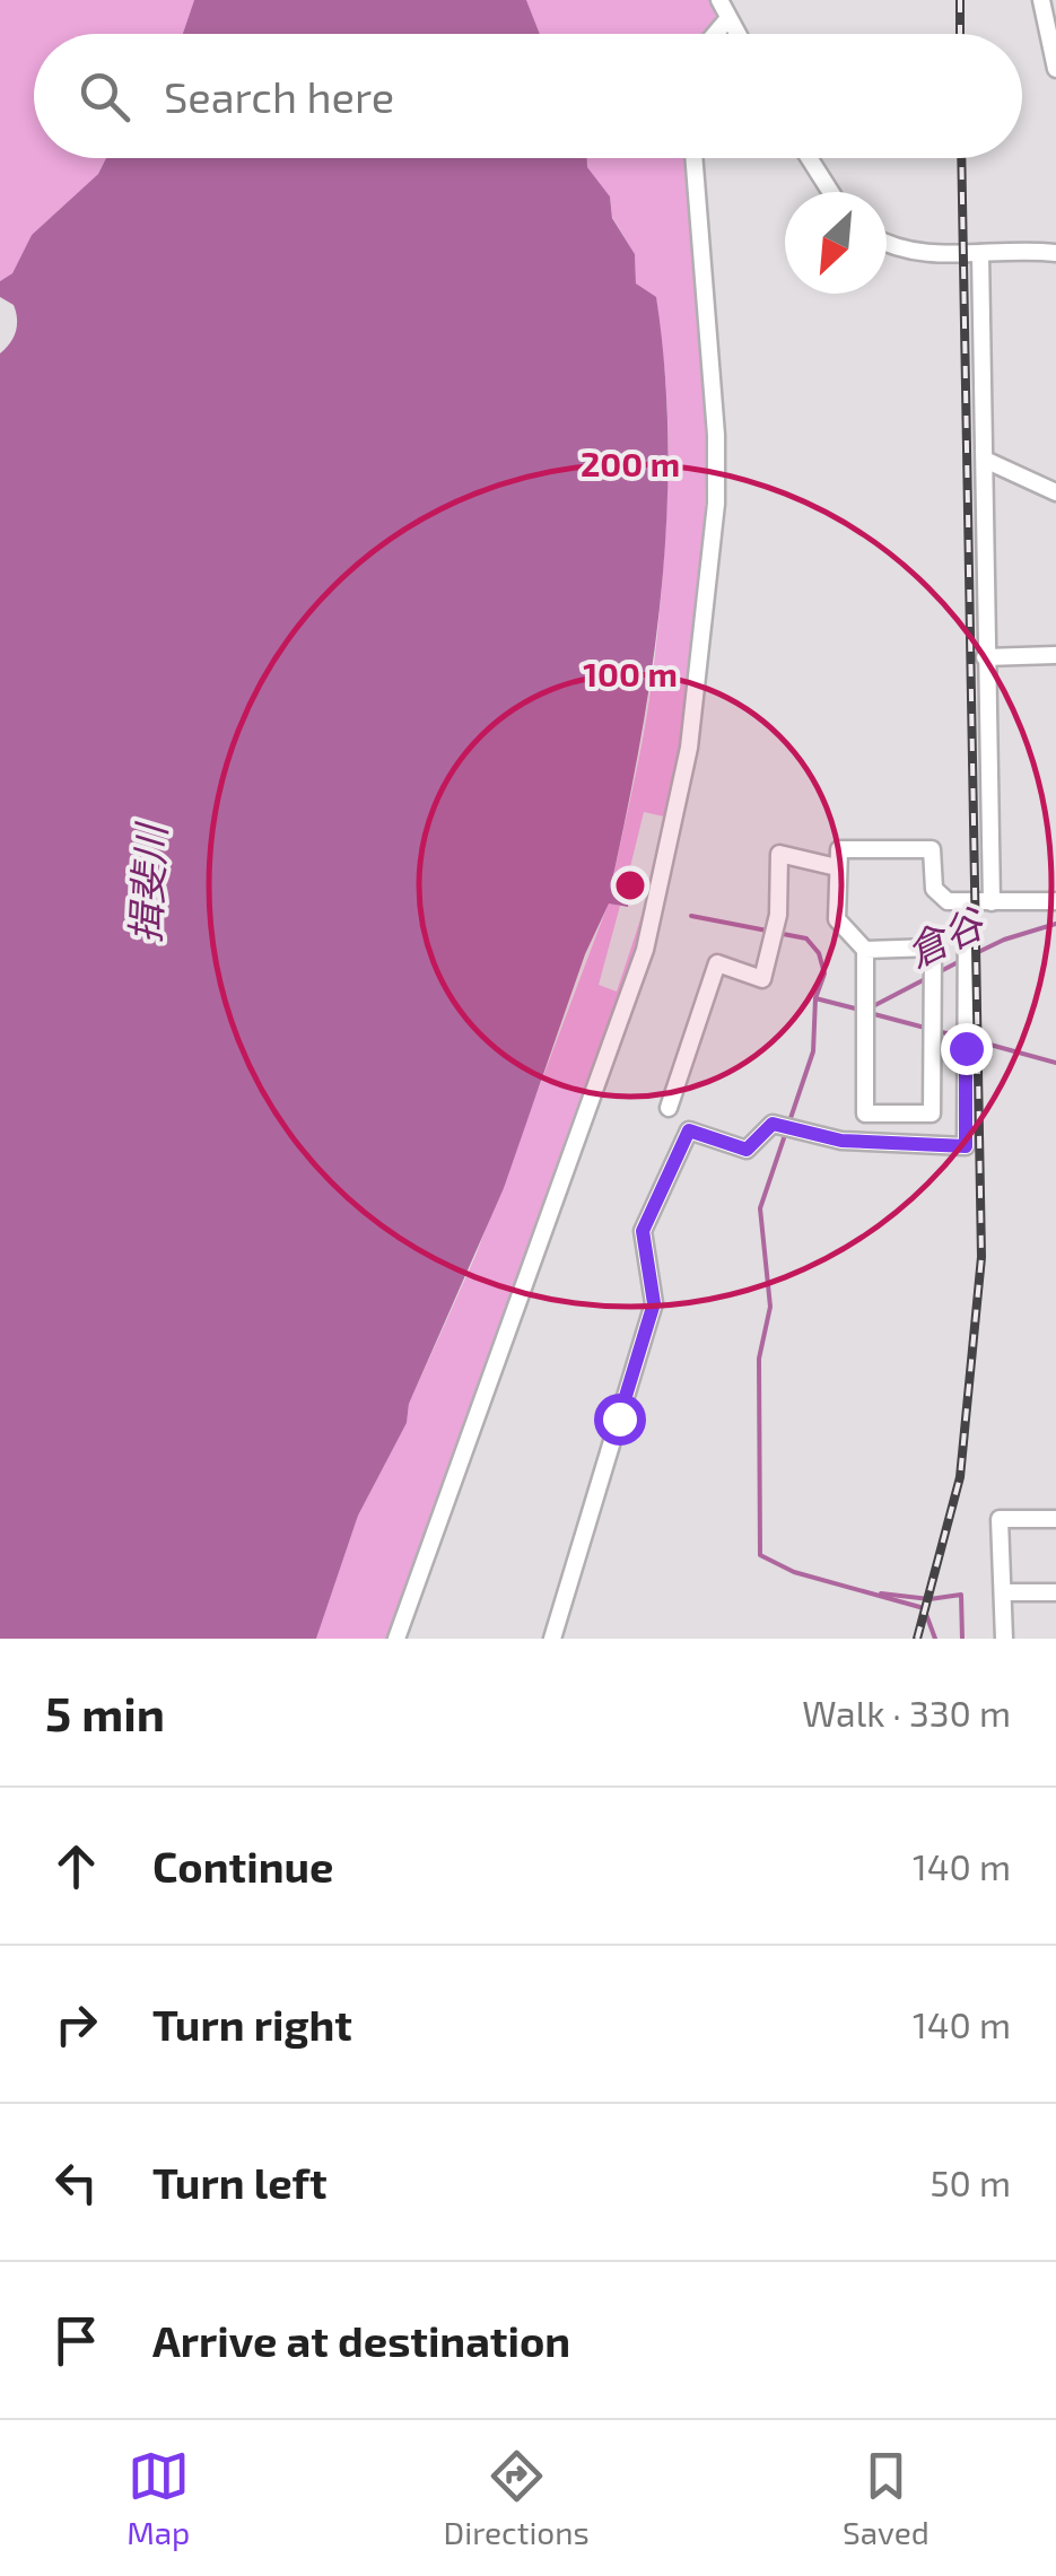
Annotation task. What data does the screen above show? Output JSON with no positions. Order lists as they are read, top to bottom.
{
  "water": ["揖斐川", "倉谷"],
  "north": "bottom left",
  "page": {
    "search": "Search here",
    "heading": ["5 min", "Walk · 330 m"],
    "list": [
      ["Continue", "140 m"],
      ["Turn right", "140 m"],
      ["Turn left", "50 m"],
      "Arrive at destination"
    ],
    "nav": ["Map", "Directions", "Saved"]
  },
  "rings": ["200 m", "100 m"]
}
